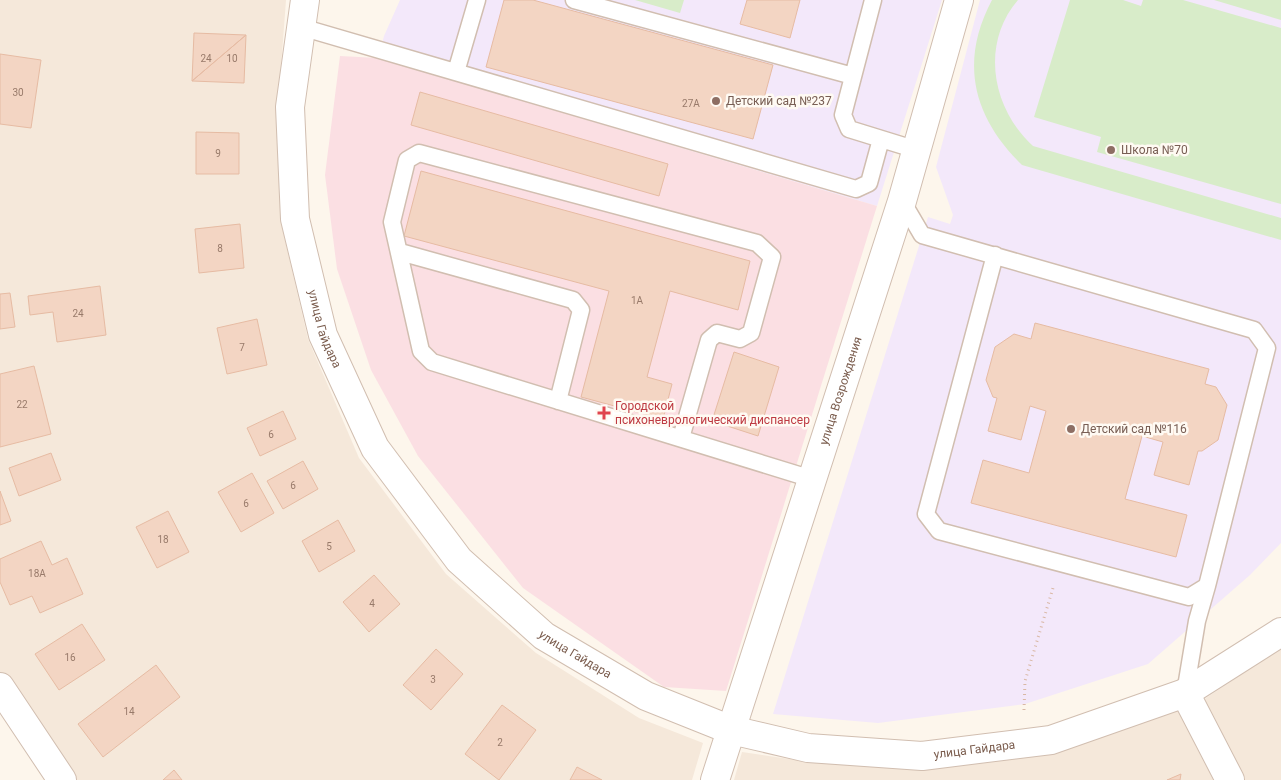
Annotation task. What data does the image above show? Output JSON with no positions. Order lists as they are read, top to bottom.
{
  "streets": {
    "street": ["улица Гайдара", "улица Возрождения"]
  },
  "crossings": [
    ["улица Гайдара", "улица Возрождения"]
  ],
  "places": {
    "other": ["Детский сад №237", "Школа №70", "Детский сад №116"],
    "health": ["Городской психоневрологический диспансер"]
  },
  "house_numbers": [
    "24",
    "10",
    "30",
    "27А",
    "9",
    "8",
    "1А",
    "24",
    "7",
    "22",
    "6",
    "6",
    "6",
    "18",
    "5",
    "18А",
    "4",
    "16",
    "3",
    "14",
    "2"
  ]
}
